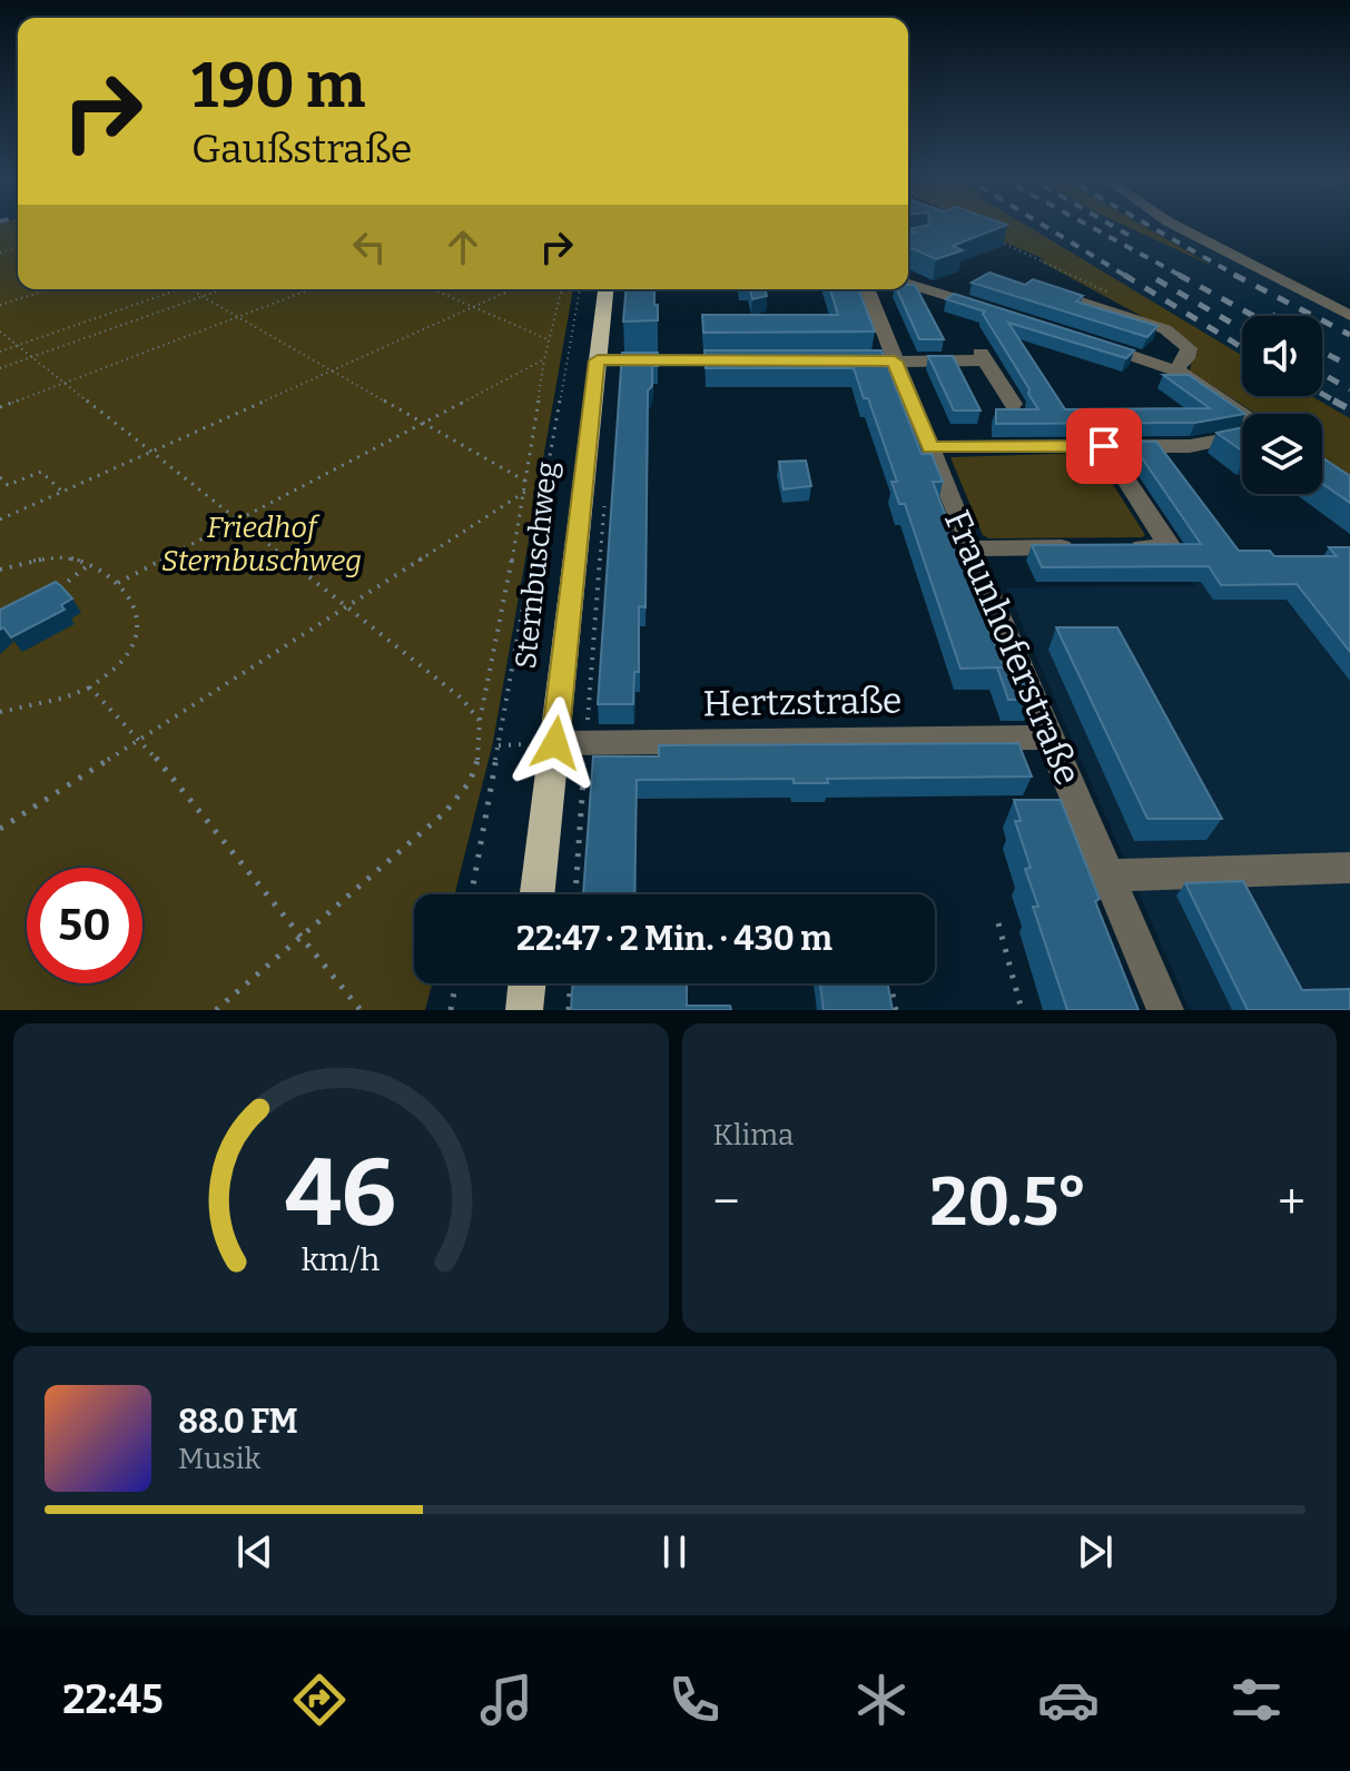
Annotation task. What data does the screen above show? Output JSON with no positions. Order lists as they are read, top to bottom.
{
  "streets": {
    "main road": ["Sternbuschweg"],
    "street": ["Fraunhoferstraße", "Hertzstraße"]
  },
  "crossings": [
    ["Sternbuschweg", "Hertzstraße"],
    ["Fraunhoferstraße", "Hertzstraße"]
  ],
  "parks": ["Friedhof Sternbuschweg"],
  "page": {
    "turn": ["190 m", "Gaußstraße"],
    "limit": "50",
    "trip": "22:47 · 2 Min. · 430 m",
    "tile": "Klima",
    "heat": ["−", "20.5°", "+"],
    "song": ["88.0 FM", "Musik"],
    "tabs": "22:45",
    "gauge": ["46", "km/h"]
  }
}
